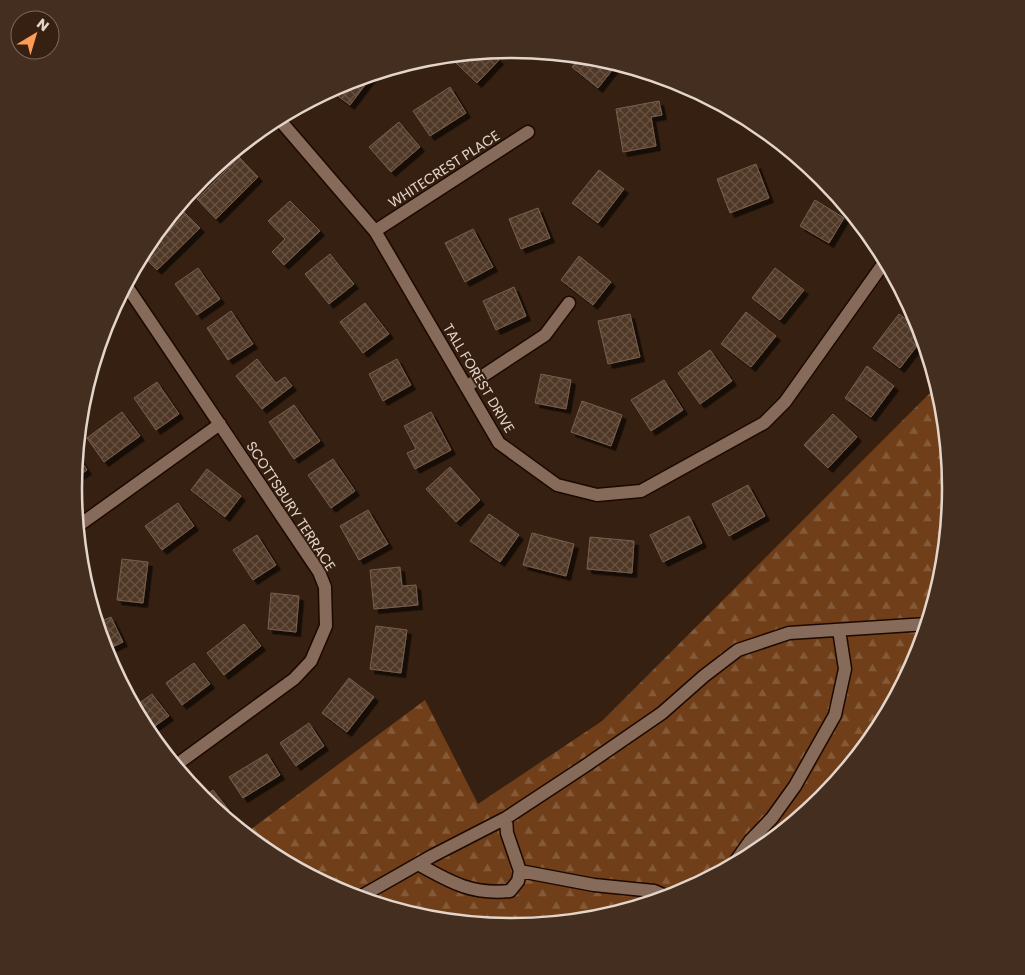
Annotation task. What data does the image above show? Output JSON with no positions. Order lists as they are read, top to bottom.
{
  "streets": {
    "street": ["WHITECREST PLACE", "TALL FOREST DRIVE", "SCOTTSBURY TERRACE"]
  },
  "crossings": [
    ["WHITECREST PLACE", "TALL FOREST DRIVE"]
  ],
  "north": "top right"
}
